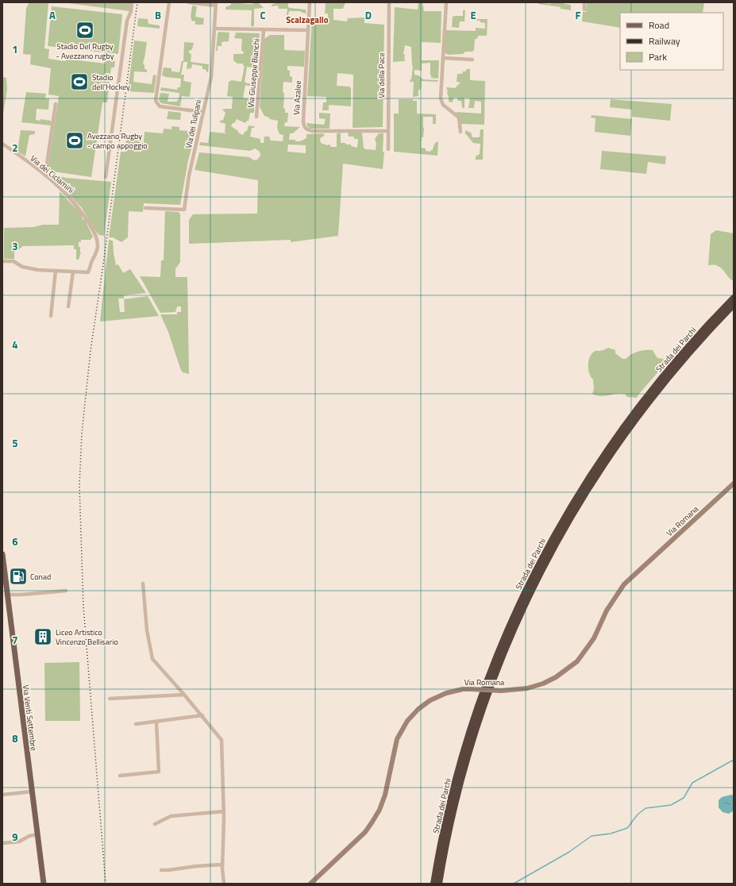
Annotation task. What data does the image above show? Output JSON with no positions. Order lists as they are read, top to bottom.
{
  "streets": {
    "highway": ["Strada dei Parchi"],
    "main road": ["Via Romana", "Via Venti Settembre"],
    "street": [
      "Via Giuseppe Bianchi",
      "Via della Pace",
      "Via Azalee",
      "Via dei Tulipani",
      "Via dei Ciclamini"
    ]
  },
  "crossings": [
    ["Via della Pace", "Via Azalee"]
  ],
  "districts": ["Scalzagallo"],
  "places": {
    "sports": ["Stadio Del Rugby - Avezzano rugby", "Stadio dell'Hockey", "Avezzano Rugby - campo appoggio"],
    "fuel station": ["Conad"],
    "building": ["Liceo Artistico Vincenzo Bellisario"]
  },
  "legend": ["Road", "Railway", "Park"],
  "grid": {
    "columns": [
      "A",
      "B",
      "C",
      "D",
      "E",
      "F"
    ],
    "rows": [
      "1",
      "2",
      "3",
      "4",
      "5",
      "6",
      "7",
      "8",
      "9"
    ]
  }
}
